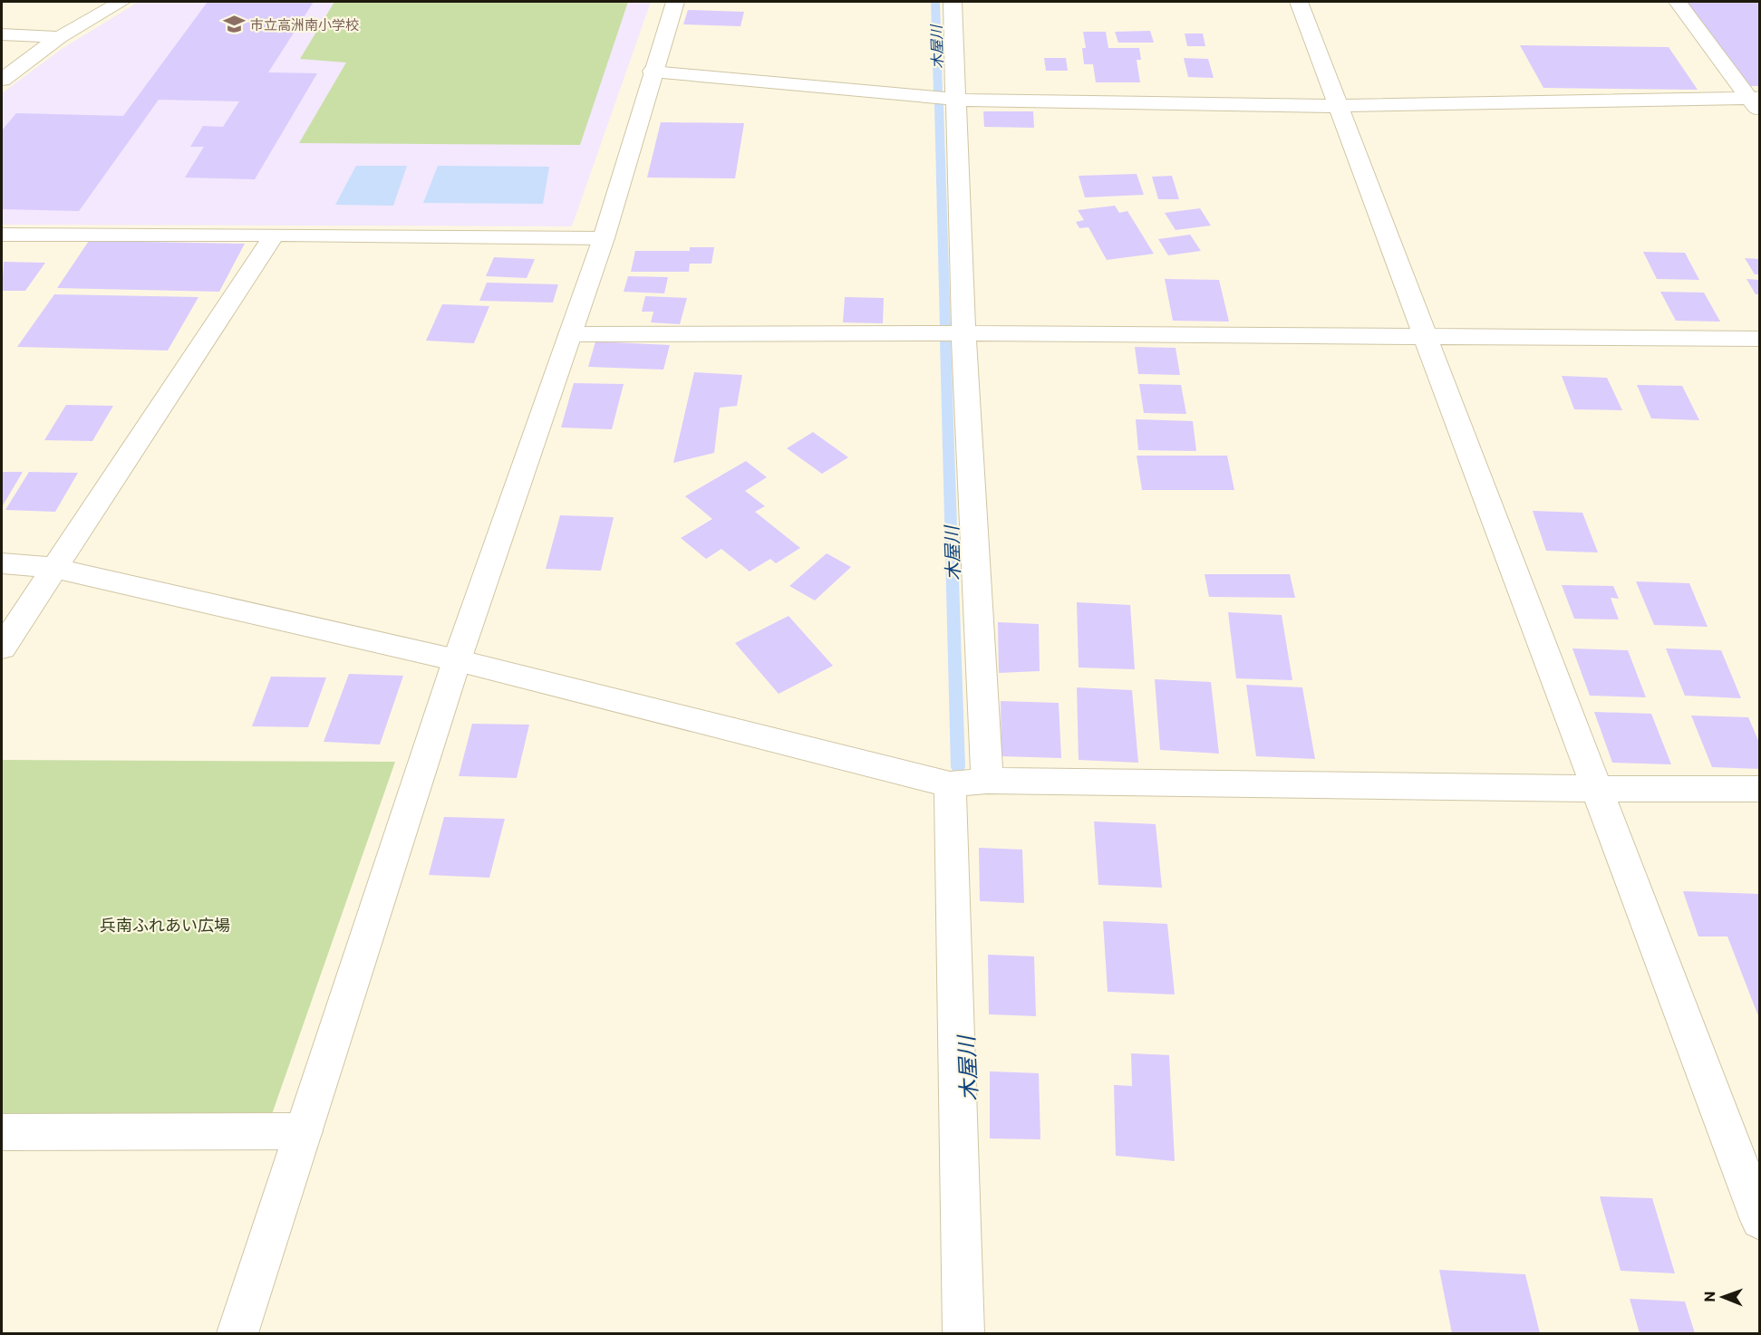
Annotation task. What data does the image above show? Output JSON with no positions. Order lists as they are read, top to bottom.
{
  "water": ["木屋川"],
  "parks": ["兵南ふれあい広場"],
  "places": {
    "school or university": ["市立高洲南小学校"]
  },
  "north": "left"
}
